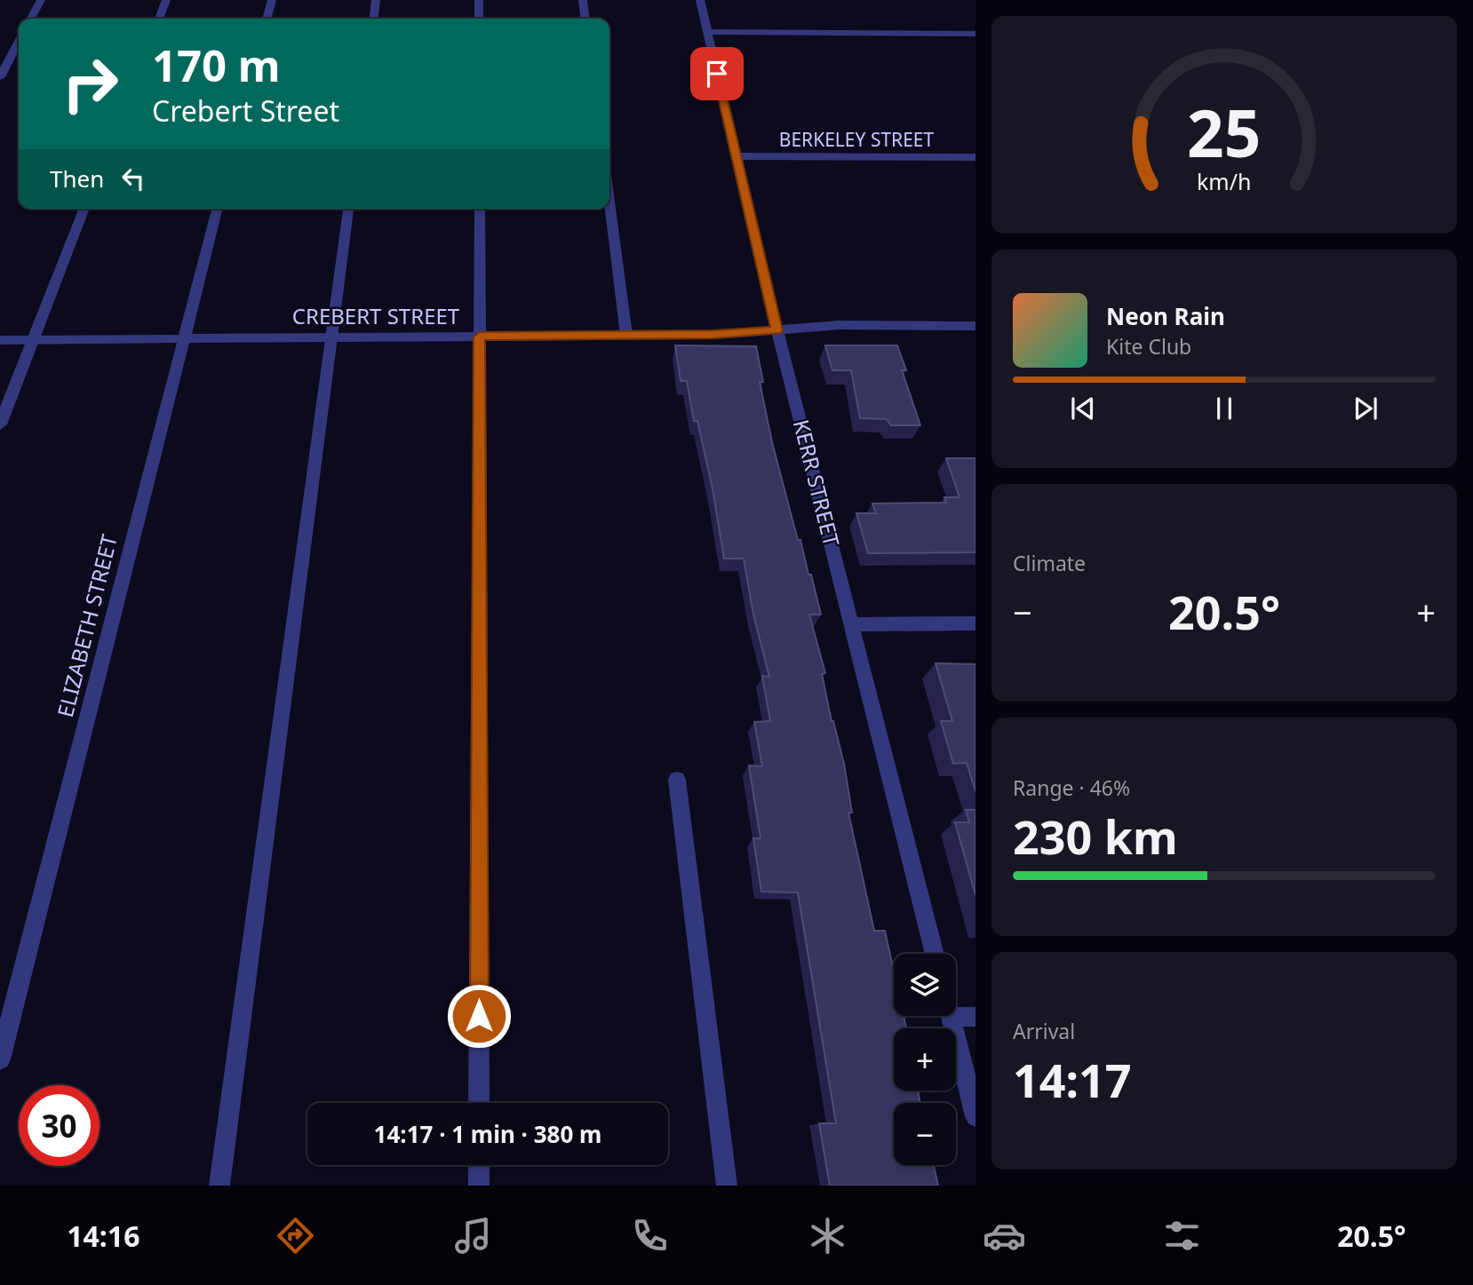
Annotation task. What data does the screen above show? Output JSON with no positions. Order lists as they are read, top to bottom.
{
  "streets": {
    "street": [
      "BERKELEY STREET",
      "CREBERT STREET",
      "KERR STREET",
      "ELIZABETH STREET"
    ]
  },
  "crossings": [
    ["BERKELEY STREET", "KERR STREET"],
    ["CREBERT STREET", "KERR STREET"],
    ["CREBERT STREET", "ELIZABETH STREET"]
  ],
  "page": {
    "turn": ["170 m", "Crebert Street"],
    "then": "Then",
    "song": ["Neon Rain", "Kite Club"],
    "tile": [
      "Climate",
      ["Range · 46%", "230 km"],
      ["Arrival", "14:17"]
    ],
    "heat": ["−", "20.5°", "+"],
    "map_buttons": ["+", "−"],
    "limit": "30",
    "trip": "14:17 · 1 min · 380 m",
    "tabs": ["14:16", "20.5°"],
    "gauge": ["25", "km/h"]
  }
}
